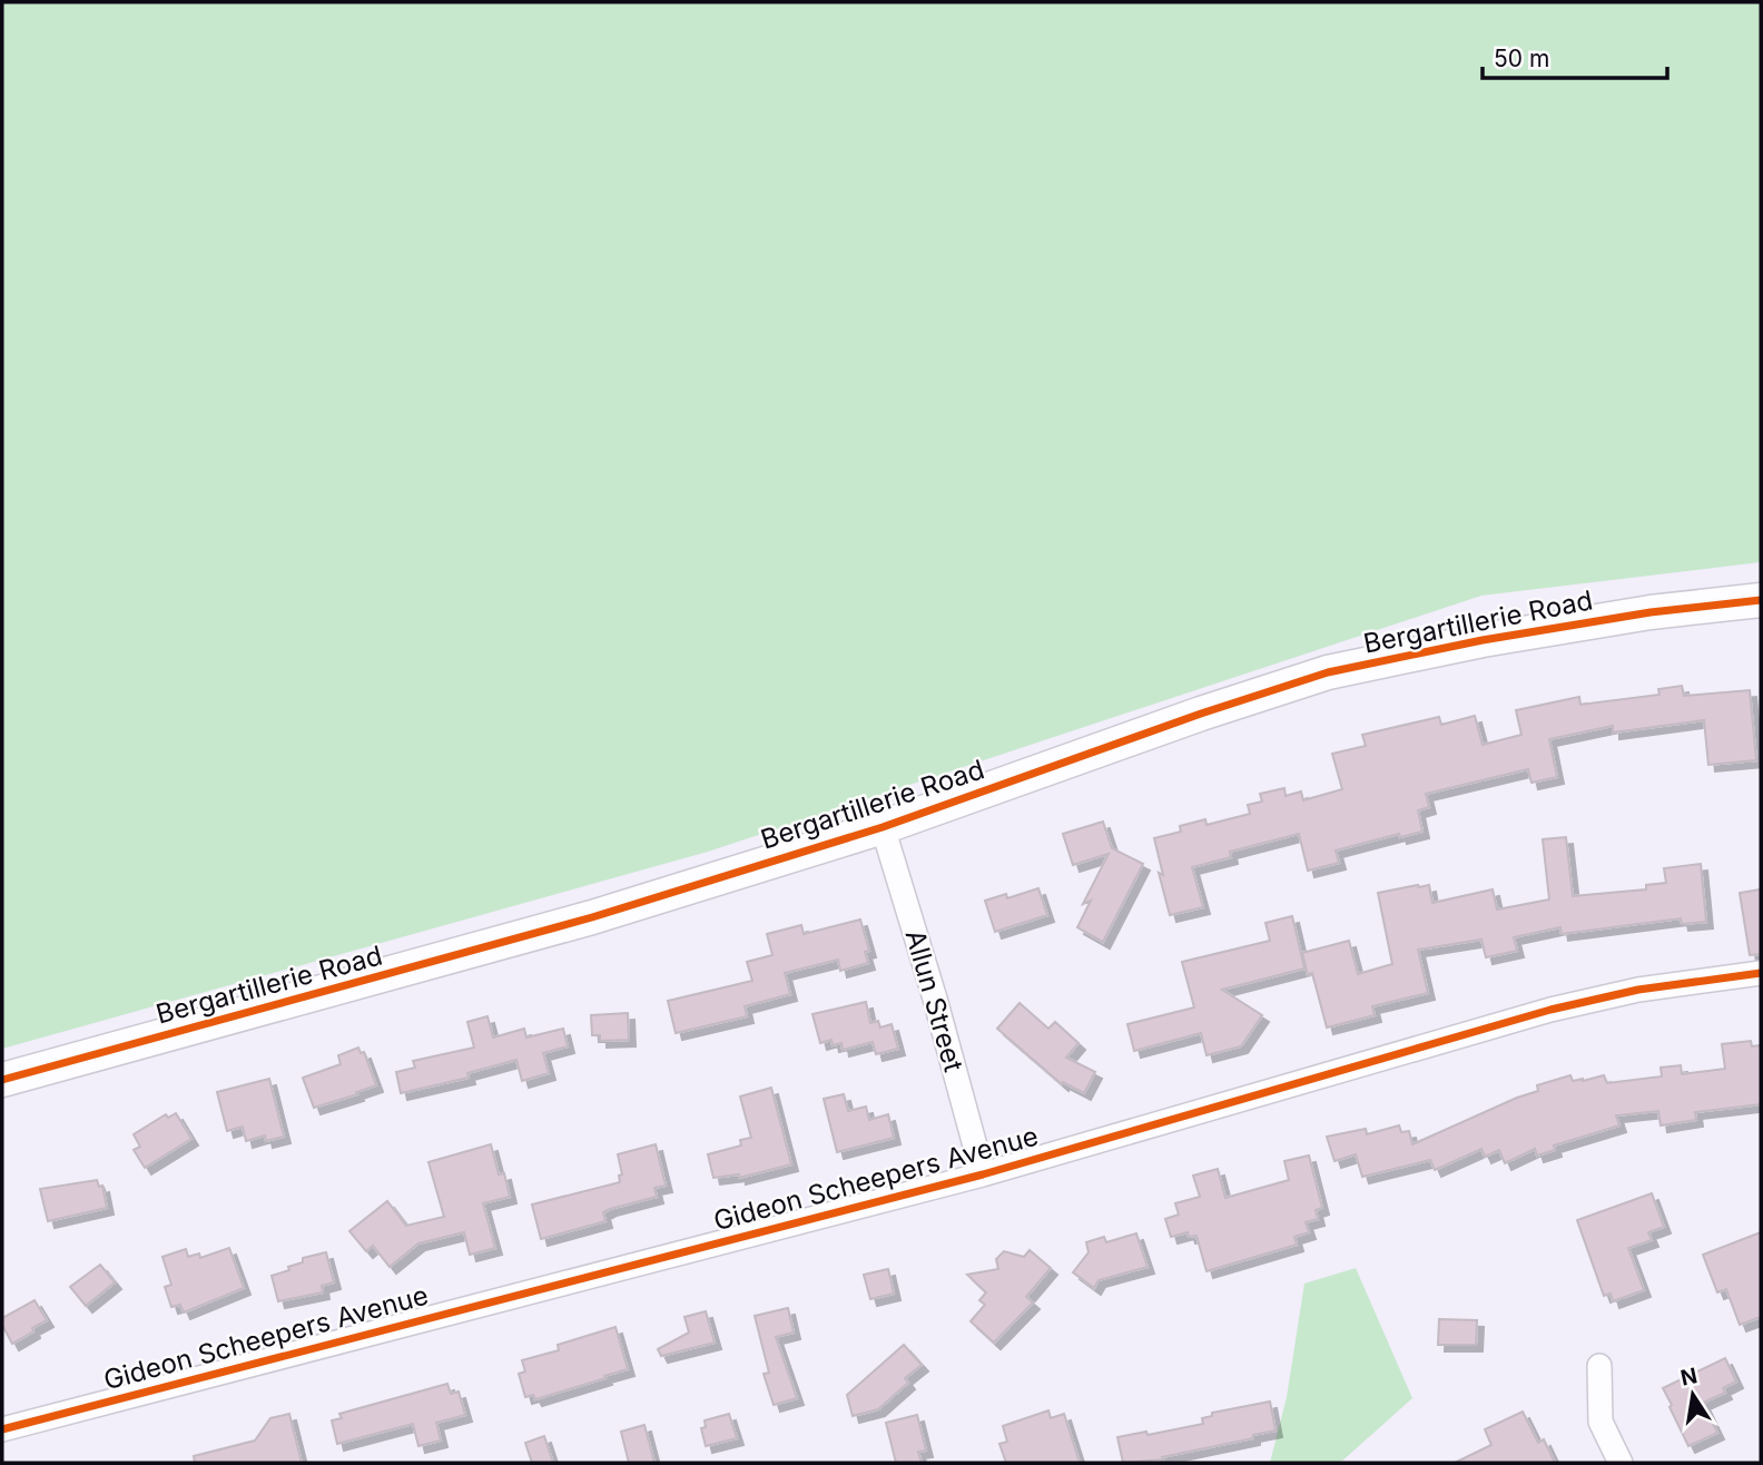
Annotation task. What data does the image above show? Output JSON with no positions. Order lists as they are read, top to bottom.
{
  "streets": {
    "street": ["Bergartillerie Road", "Allun Street", "Gideon Scheepers Avenue"]
  },
  "crossings": [
    ["Bergartillerie Road", "Allun Street"],
    ["Allun Street", "Gideon Scheepers Avenue"]
  ],
  "scale_bar": "50 m",
  "north": "top"
}
